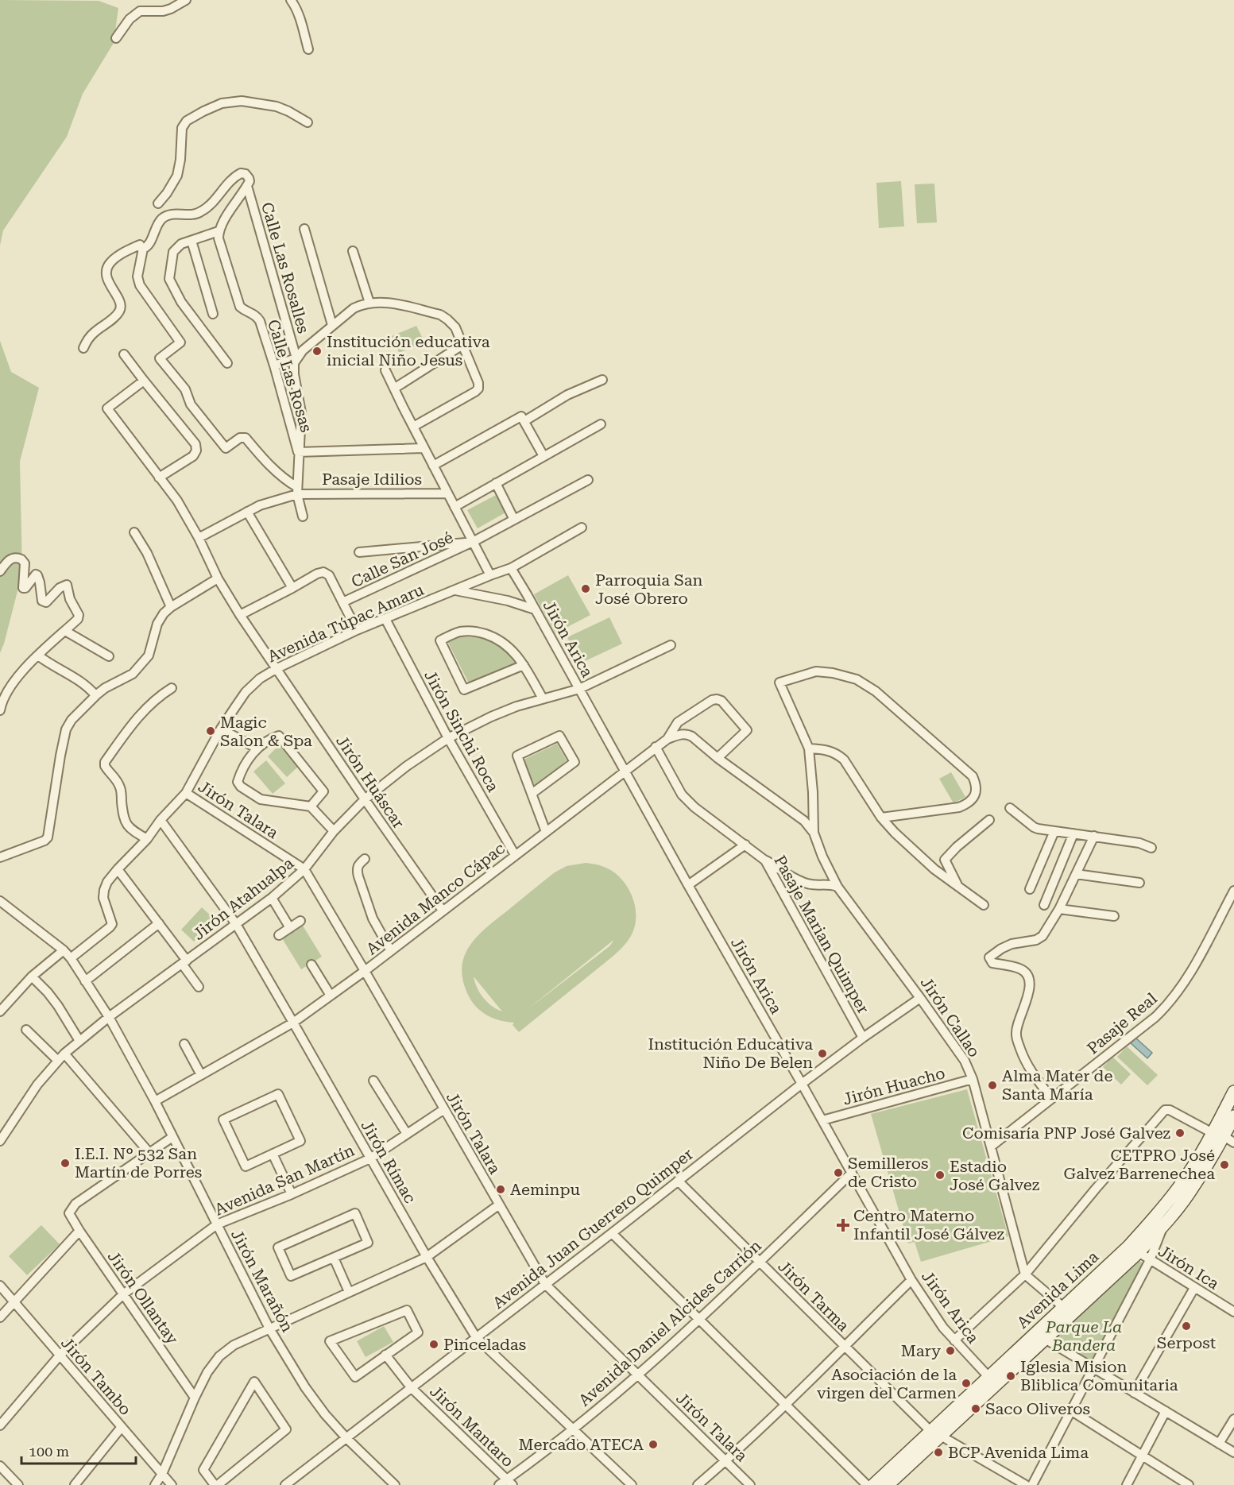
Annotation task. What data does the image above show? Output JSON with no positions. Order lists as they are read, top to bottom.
{
  "streets": {
    "main road": ["Avenida Lima"],
    "street": [
      "Calle Las Rosalles",
      "Calle Las Rosas",
      "Pasaje Idilios",
      "Calle San José",
      "Avenida Túpac Amaru",
      "Jirón Arica",
      "Jirón Sinchi Roca",
      "Jirón Huáscar",
      "Jirón Talara",
      "Jirón Atahualpa",
      "Avenida Manco Cápac",
      "Pasaje Marian Quimper",
      "Jirón Callao",
      "Pasaje Real",
      "Jirón Huacho",
      "Jirón Rímac",
      "Avenida San Martín",
      "Avenida Juan Guerrero Quimper",
      "Jirón Ica",
      "Jirón Marañón",
      "Jirón Tarma",
      "Jirón Ollantay",
      "Avenida Daniel Alcides Carrión",
      "Jirón Tambo",
      "Jirón Mantaro"
    ]
  },
  "crossings": [
    ["Calle Las Rosalles", "Calle Las Rosas"],
    ["Pasaje Idilios", "Jirón Huáscar"],
    ["Avenida Túpac Amaru", "Jirón Arica"],
    ["Avenida Túpac Amaru", "Jirón Sinchi Roca"],
    ["Avenida Túpac Amaru", "Jirón Huáscar"],
    ["Avenida Túpac Amaru", "Jirón Talara"],
    ["Avenida Túpac Amaru", "Jirón Rímac"],
    ["Avenida Túpac Amaru", "Jirón Marañón"],
    ["Jirón Arica", "Jirón Atahualpa"],
    ["Jirón Arica", "Avenida Manco Cápac"],
    ["Jirón Arica", "Jirón Huacho"],
    ["Jirón Arica", "Avenida Juan Guerrero Quimper"],
    ["Jirón Arica", "Avenida Lima"],
    ["Jirón Arica", "Avenida Daniel Alcides Carrión"],
    ["Jirón Sinchi Roca", "Jirón Atahualpa"],
    ["Jirón Sinchi Roca", "Avenida Manco Cápac"],
    ["Jirón Huáscar", "Jirón Atahualpa"],
    ["Jirón Huáscar", "Avenida Manco Cápac"],
    ["Jirón Talara", "Jirón Atahualpa"],
    ["Jirón Talara", "Avenida Manco Cápac"],
    ["Jirón Talara", "Avenida San Martín"],
    ["Jirón Talara", "Avenida Juan Guerrero Quimper"],
    ["Jirón Talara", "Avenida Daniel Alcides Carrión"],
    ["Jirón Atahualpa", "Jirón Rímac"],
    ["Jirón Atahualpa", "Jirón Marañón"],
    ["Avenida Manco Cápac", "Pasaje Marian Quimper"],
    ["Avenida Manco Cápac", "Jirón Rímac"],
    ["Avenida Manco Cápac", "Jirón Marañón"],
    ["Pasaje Marian Quimper", "Avenida Juan Guerrero Quimper"],
    ["Jirón Callao", "Pasaje Real"],
    ["Jirón Callao", "Jirón Huacho"],
    ["Jirón Callao", "Avenida Juan Guerrero Quimper"],
    ["Jirón Rímac", "Avenida San Martín"],
    ["Jirón Rímac", "Avenida Juan Guerrero Quimper"],
    ["Jirón Rímac", "Avenida Daniel Alcides Carrión"],
    ["Avenida San Martín", "Jirón Marañón"],
    ["Avenida San Martín", "Jirón Ollantay"],
    ["Avenida San Martín", "Jirón Tambo"],
    ["Avenida Juan Guerrero Quimper", "Jirón Marañón"],
    ["Avenida Juan Guerrero Quimper", "Jirón Tarma"],
    ["Avenida Juan Guerrero Quimper", "Jirón Mantaro"],
    ["Jirón Ica", "Avenida Lima"],
    ["Avenida Lima", "Jirón Tarma"],
    ["Jirón Tarma", "Avenida Daniel Alcides Carrión"],
    ["Avenida Daniel Alcides Carrión", "Jirón Mantaro"]
  ],
  "parks": ["Parque La Bandera"],
  "places": {
    "other": [
      "Institución educativa inicial Niño Jesus",
      "Parroquia San José Obrero",
      "Magic Salon & Spa",
      "Institución Educativa Niño De Belen",
      "Alma Mater de Santa María",
      "Comisaría PNP José Galvez",
      "I.E.I. N° 532 San Martín de Porres",
      "CETPRO José Galvez Barrenechea",
      "Semilleros de Cristo",
      "Estadio José Galvez",
      "Aeminpu",
      "Serpost",
      "Pinceladas",
      "Mary",
      "Iglesia Mision Bliblica Comunitaria",
      "Asociación de la virgen del Carmen",
      "Saco Oliveros",
      "Mercado ATECA",
      "BCP Avenida Lima"
    ],
    "health": ["Centro Materno Infantil José Gálvez"]
  },
  "scale_bar": "100 m"
}
